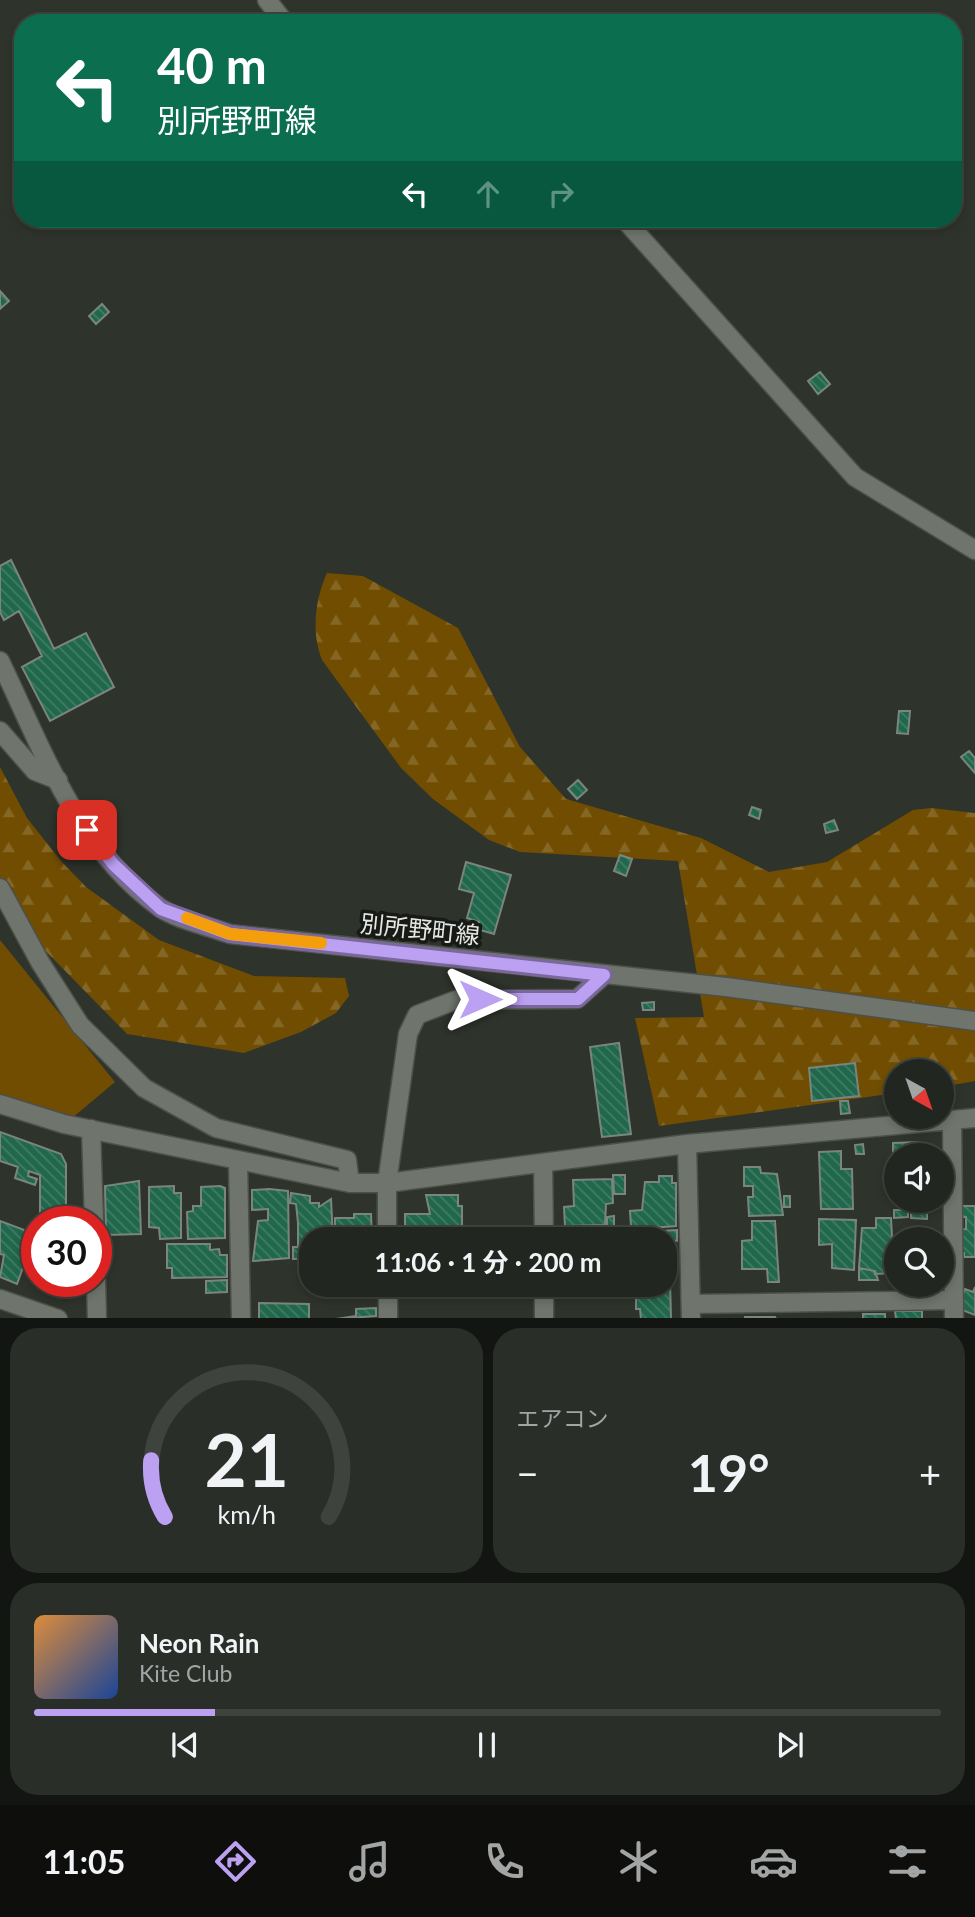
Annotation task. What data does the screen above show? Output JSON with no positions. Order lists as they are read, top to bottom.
{
  "streets": {
    "street": ["別所野町線"]
  },
  "north": "bottom right",
  "page": {
    "turn": ["40 m", "別所野町線"],
    "limit": "30",
    "trip": "11:06 · 1 分 · 200 m",
    "tile": "エアコン",
    "heat": ["−", "19°", "+"],
    "song": ["Neon Rain", "Kite Club"],
    "tabs": "11:05",
    "gauge": ["21", "km/h"]
  }
}
